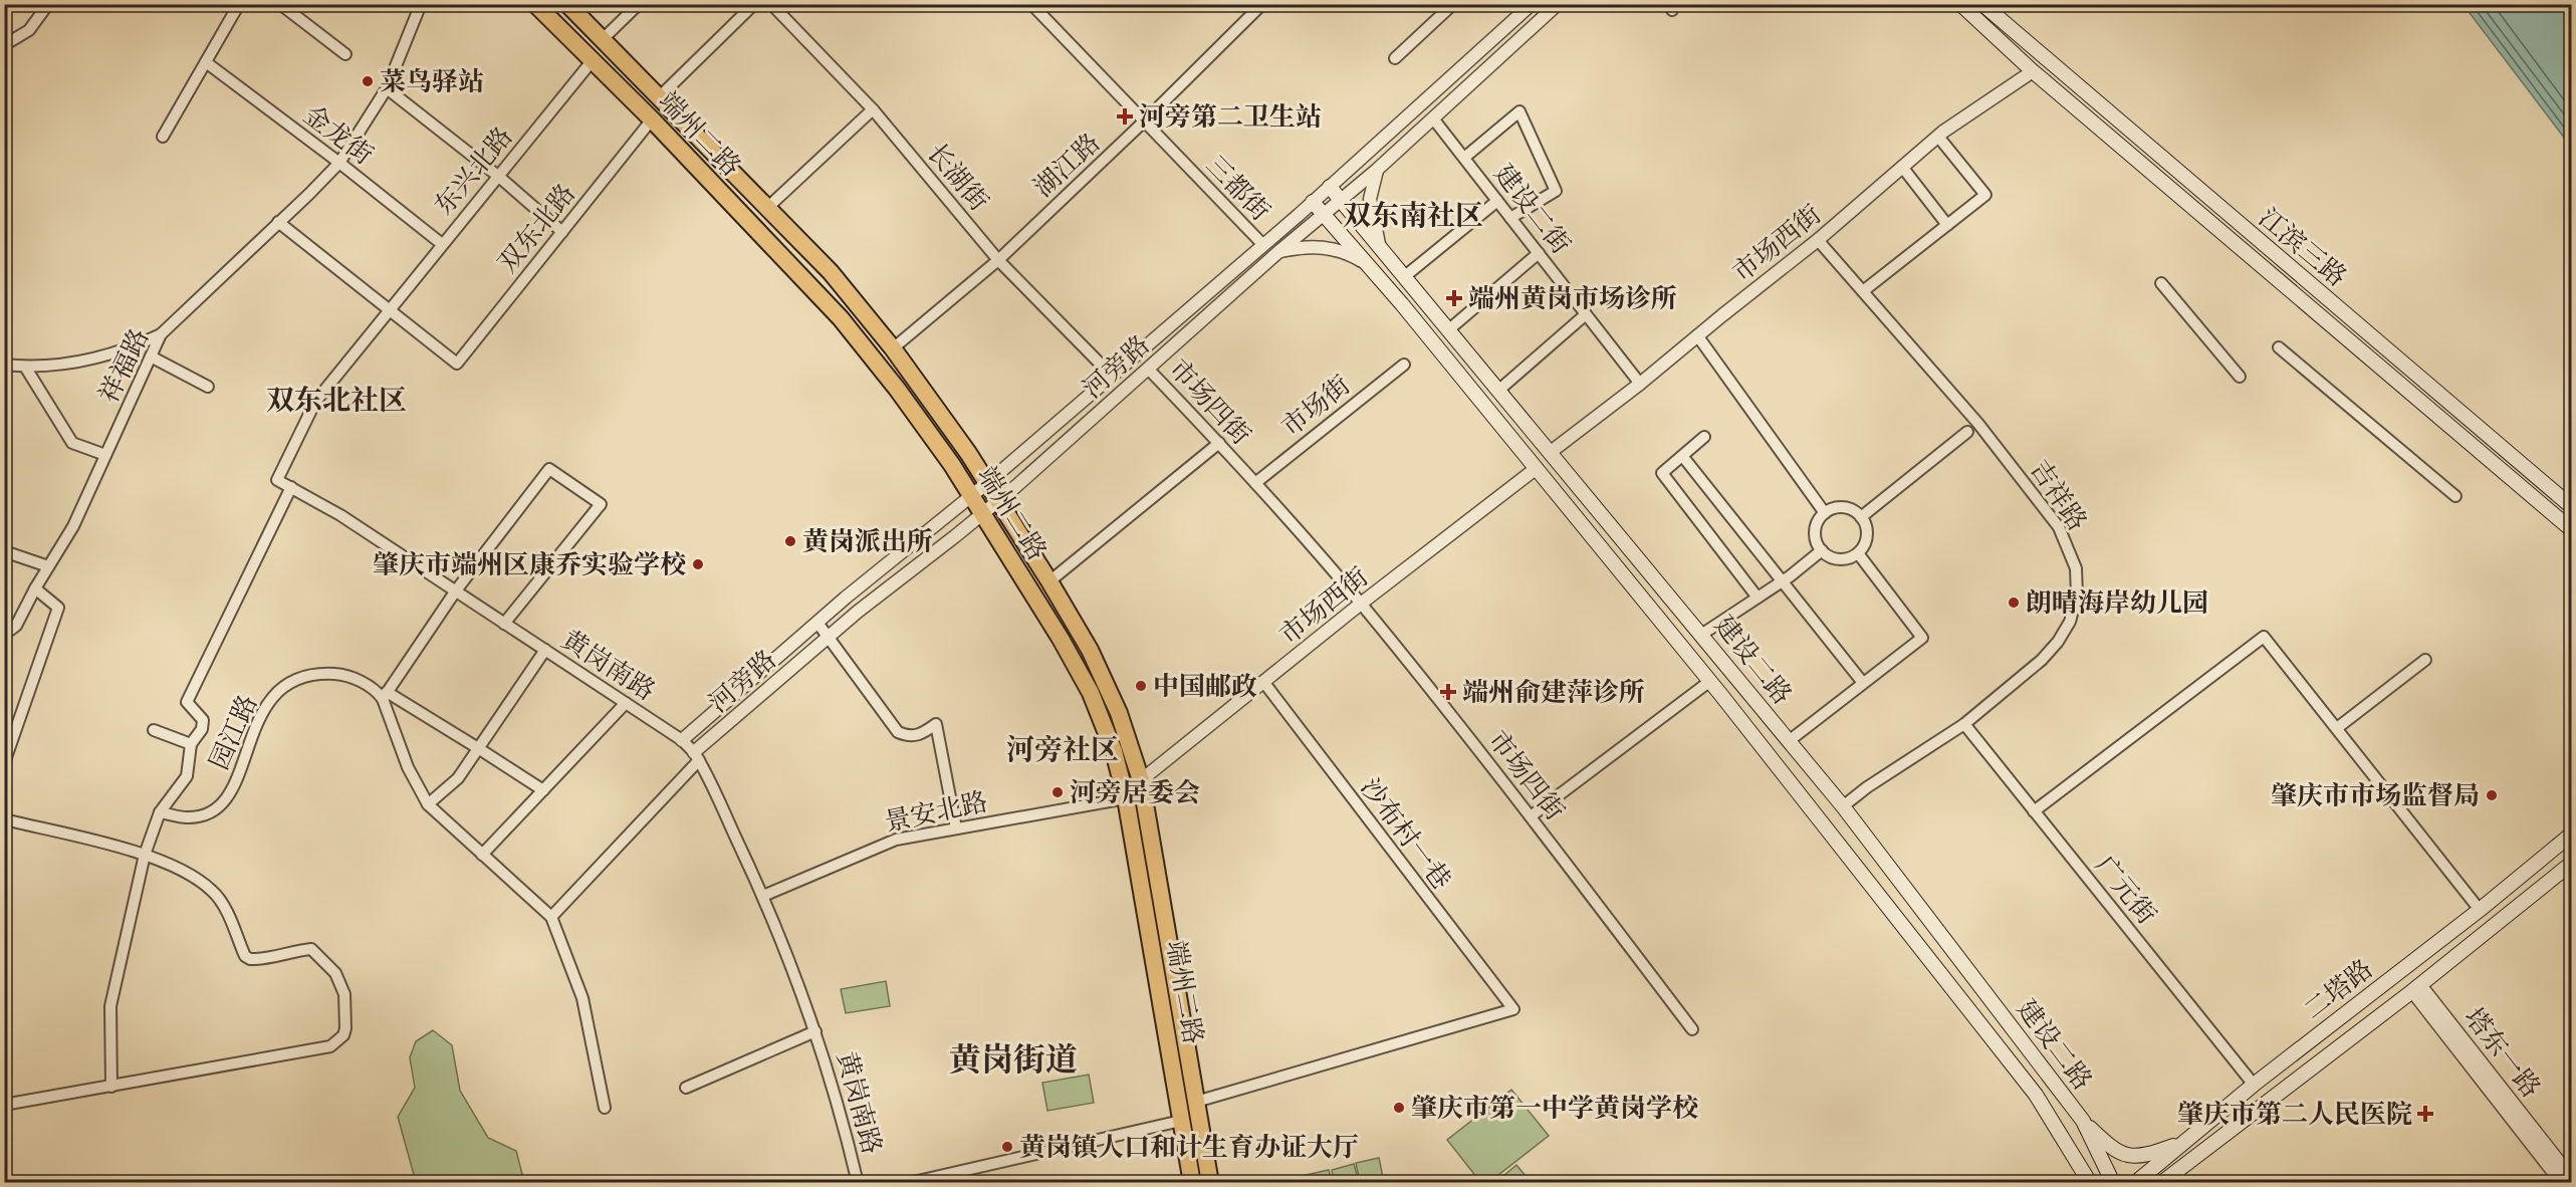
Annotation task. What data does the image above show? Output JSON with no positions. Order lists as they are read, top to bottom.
{
  "streets": {
    "main road": [
      "端州二路",
      "江滨三路",
      "建设二路",
      "二塔路"
    ],
    "street": [
      "金龙街",
      "湖江路",
      "东兴北路",
      "长湖街",
      "三都街",
      "建设二街",
      "双东北路",
      "市场西街",
      "祥福路",
      "河旁路",
      "市场四街",
      "市场街",
      "吉祥路",
      "黄岗南路",
      "园江路",
      "景安北路",
      "沙布村一巷",
      "广元街",
      "塔东一路"
    ]
  },
  "crossings": [
    ["端州二路", "湖江路"],
    ["端州二路", "东兴北路"],
    ["端州二路", "双东北路"],
    ["端州二路", "市场西街"],
    ["端州二路", "河旁路"],
    ["端州二路", "景安北路"],
    ["端州二路", "沙布村一巷"],
    ["金龙街", "东兴北路"],
    ["金龙街", "祥福路"],
    ["湖江路", "长湖街"],
    ["湖江路", "三都街"],
    ["东兴北路", "双东北路"],
    ["长湖街", "河旁路"],
    ["三都街", "河旁路"],
    ["建设二街", "市场西街"],
    ["建设二街", "河旁路"],
    ["市场西街", "江滨三路"],
    ["市场西街", "市场四街"],
    ["市场西街", "吉祥路"],
    ["市场西街", "建设二路"],
    ["市场西街", "沙布村一巷"],
    ["河旁路", "市场四街"],
    ["河旁路", "建设二路"],
    ["河旁路", "黄岗南路"],
    ["市场四街", "市场街"],
    ["吉祥路", "建设二路"],
    ["吉祥路", "广元街"],
    ["黄岗南路", "景安北路"],
    ["广元街", "二塔路"],
    ["二塔路", "塔东一路"]
  ],
  "districts": [
    "双东南社区",
    "双东北社区",
    "河旁社区",
    "黄岗街道"
  ],
  "places": {
    "other": [
      "菜鸟驿站",
      "黄岗派出所",
      "肇庆市端州区康乔实验学校",
      "朗晴海岸幼儿园",
      "中国邮政",
      "河旁居委会",
      "肇庆市市场监督局",
      "肇庆市第一中学黄岗学校",
      "黄岗镇人口和计生育办证大厅"
    ],
    "health": [
      "河旁第二卫生站",
      "端州黄岗市场诊所",
      "端州俞建萍诊所",
      "肇庆市第二人民医院"
    ]
  }
}
